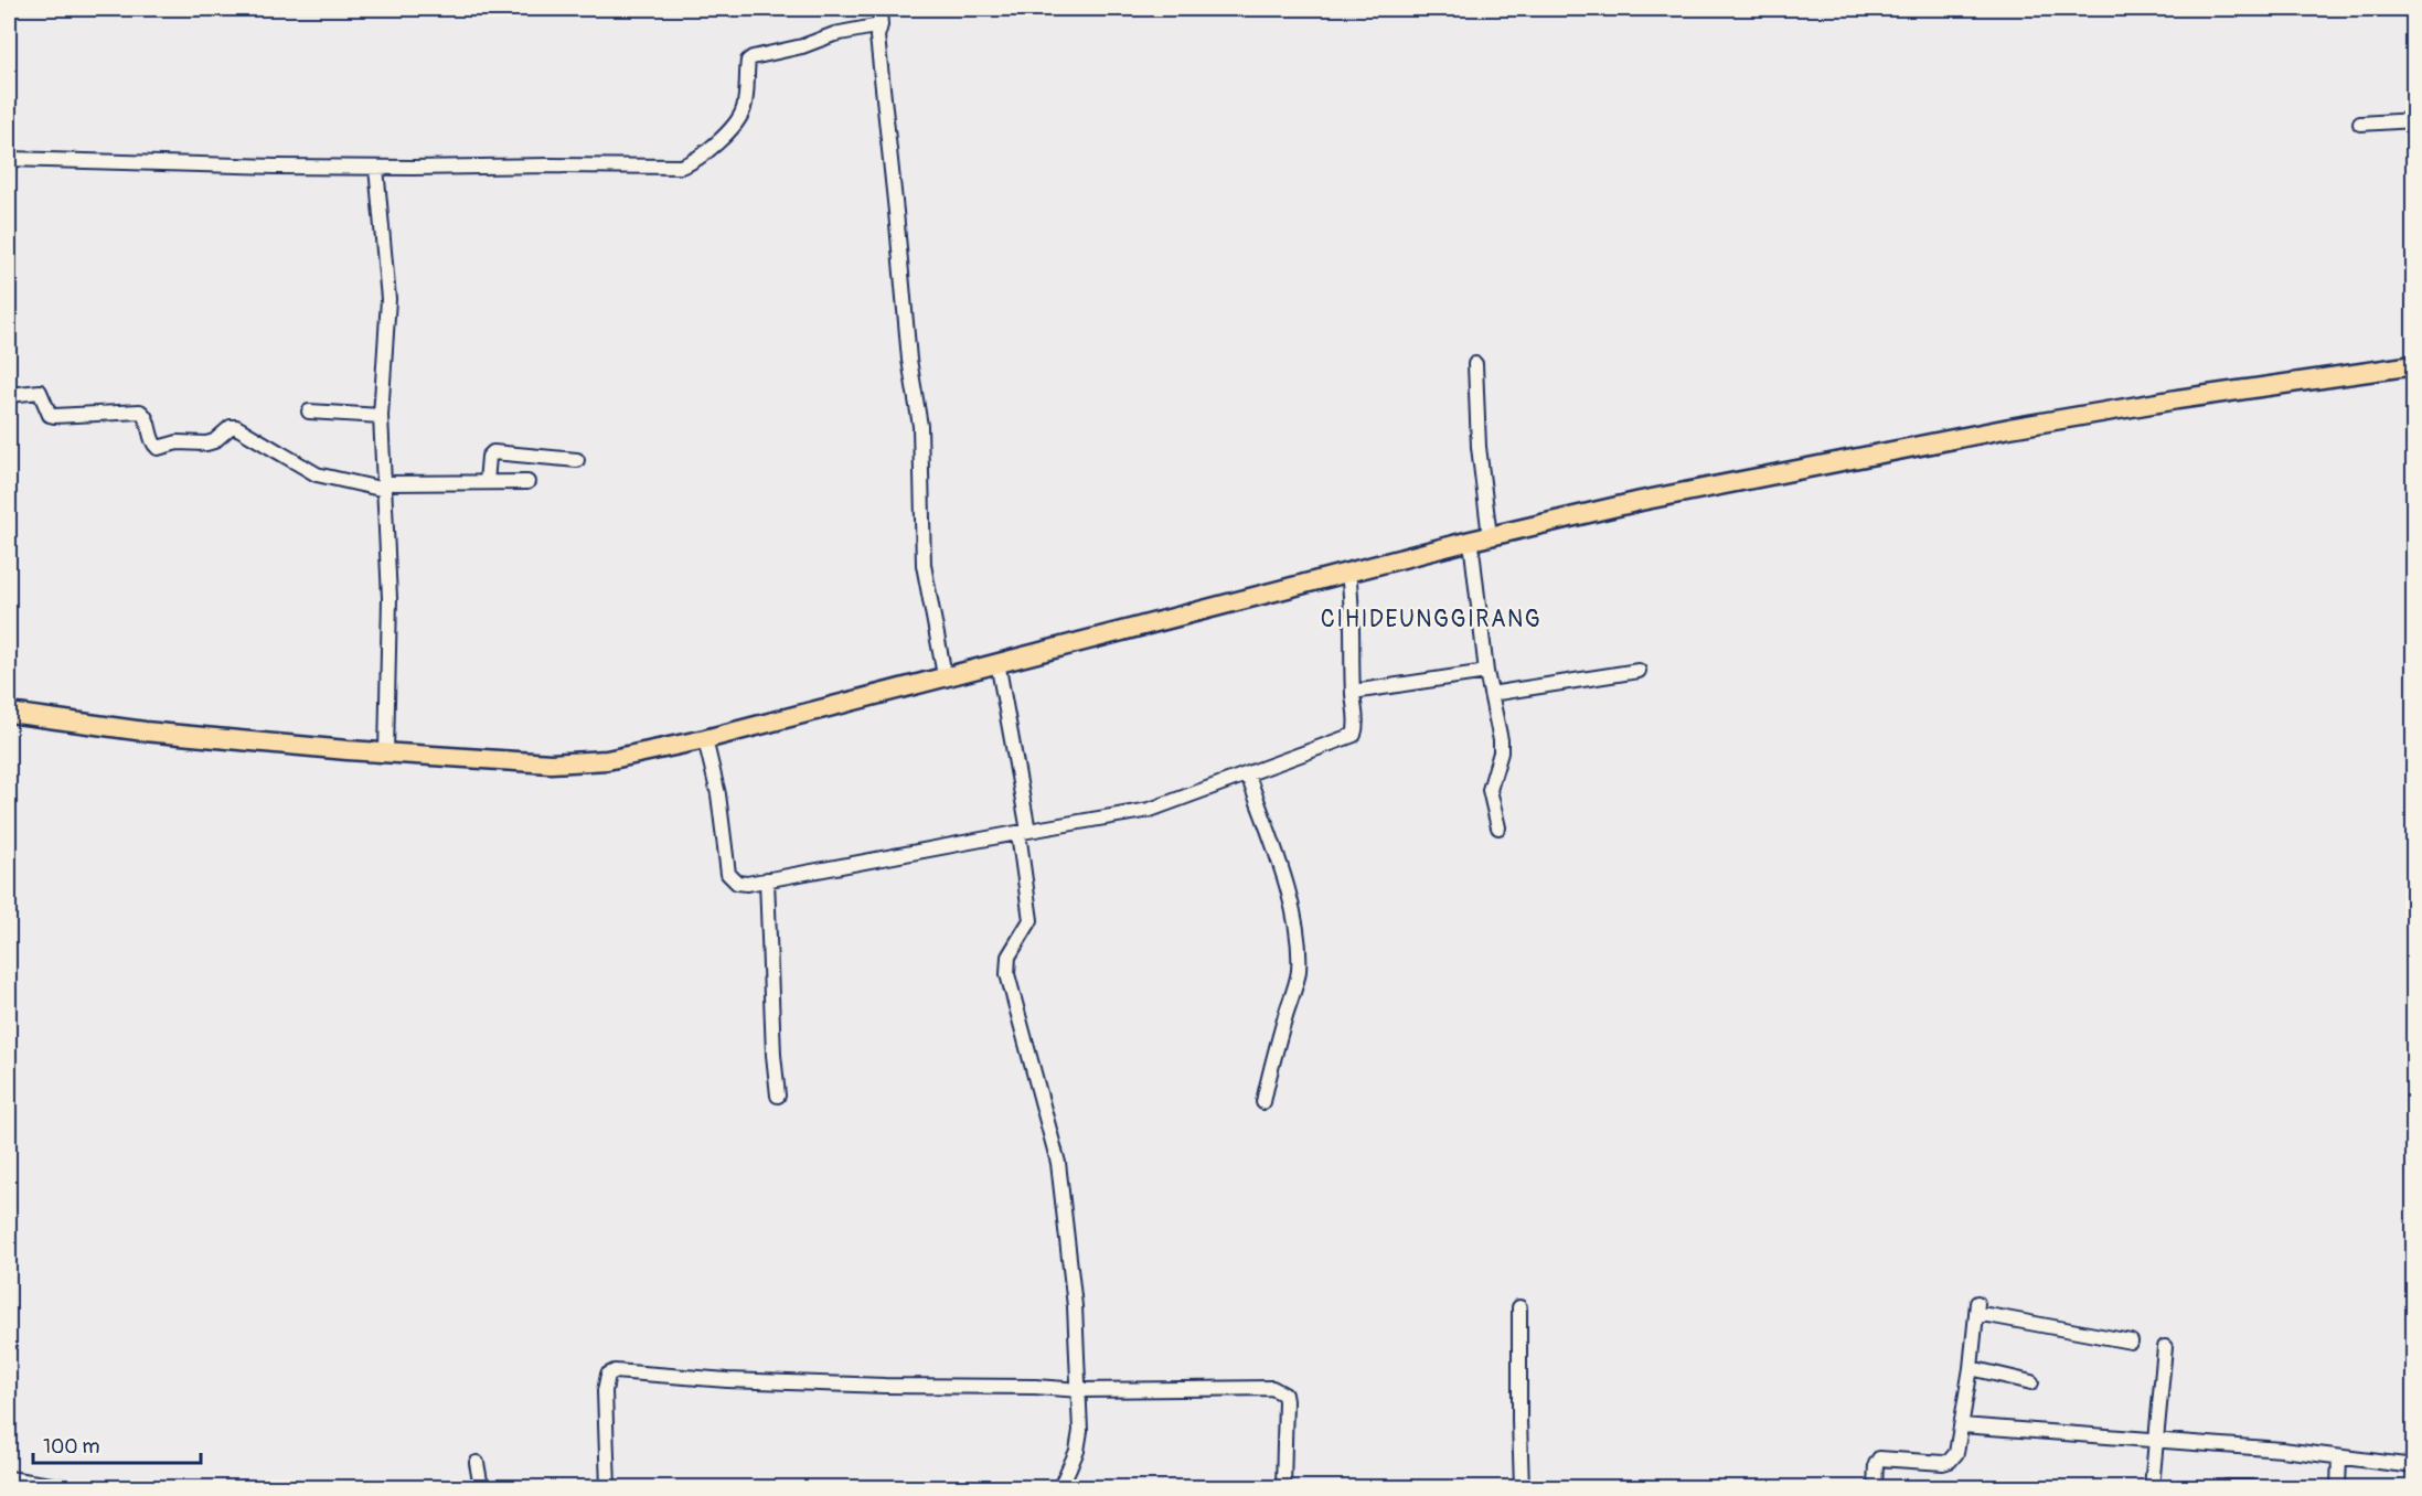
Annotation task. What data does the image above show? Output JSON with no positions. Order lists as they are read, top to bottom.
{
  "districts": ["CIHIDEUNGGIRANG"],
  "scale_bar": "100 m"
}
